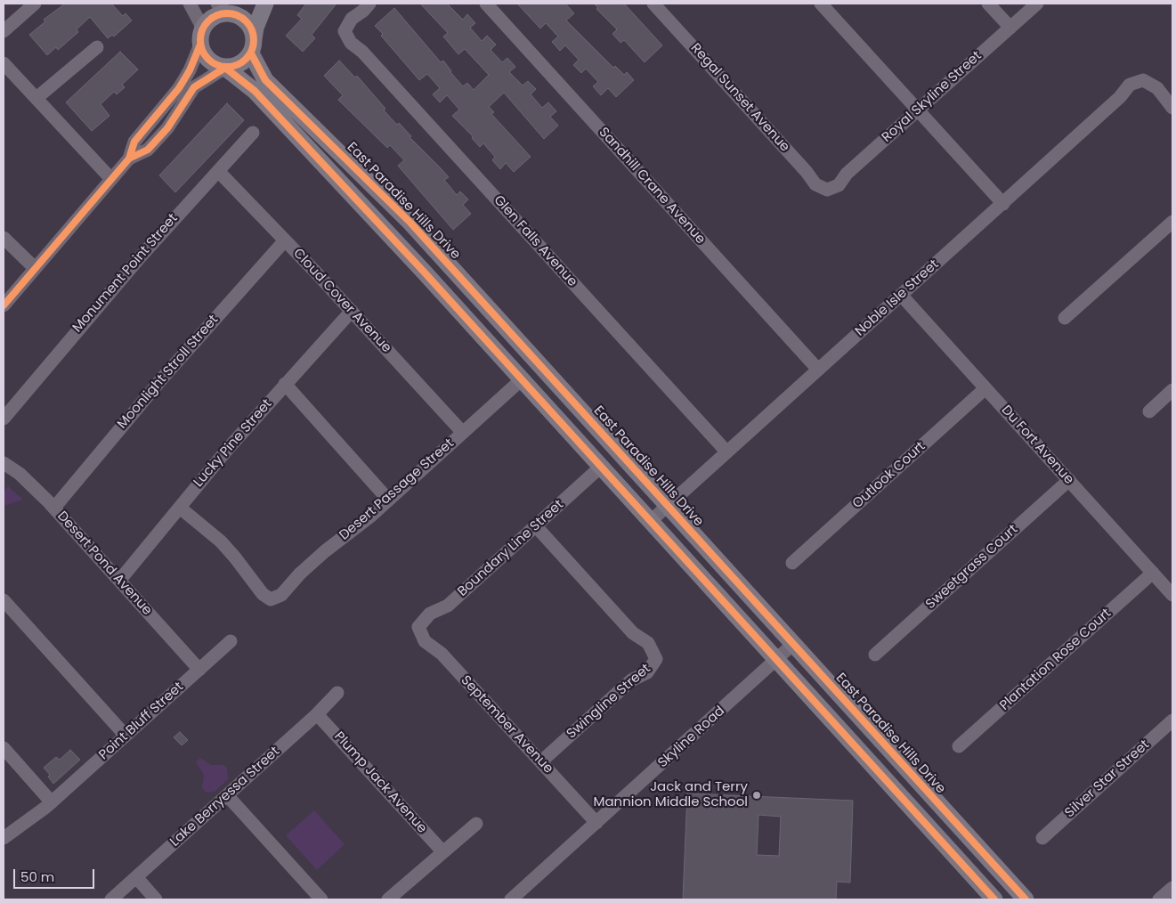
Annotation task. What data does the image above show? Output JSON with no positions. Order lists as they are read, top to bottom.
{
  "streets": {
    "main road": ["East Paradise Hills Drive"],
    "street": [
      "Royal Skyline Street",
      "Regal Sunset Avenue",
      "Sandhill Crane Avenue",
      "Glen Falls Avenue",
      "Monument Point Street",
      "Noble Isle Street",
      "Cloud Cover Avenue",
      "Moonlight Stroll Street",
      "Lucky Pine Street",
      "Du Fort Avenue",
      "Outlook Court",
      "Desert Passage Street",
      "Boundary Line Street",
      "Desert Pond Avenue",
      "Sweetgrass Court",
      "Plantation Rose Court",
      "Swingline Street",
      "Point Bluff Street",
      "September Avenue",
      "Skyline Road",
      "Silver Star Street",
      "Plump Jack Avenue",
      "Lake Berryessa Street"
    ]
  },
  "crossings": [
    ["Royal Skyline Street", "Regal Sunset Avenue"],
    ["Sandhill Crane Avenue", "Noble Isle Street"],
    ["East Paradise Hills Drive", "Noble Isle Street"],
    ["East Paradise Hills Drive", "Skyline Road"],
    ["Glen Falls Avenue", "Noble Isle Street"],
    ["Monument Point Street", "Cloud Cover Avenue"],
    ["Noble Isle Street", "Du Fort Avenue"],
    ["Cloud Cover Avenue", "Moonlight Stroll Street"],
    ["Cloud Cover Avenue", "Lucky Pine Street"],
    ["Cloud Cover Avenue", "Desert Passage Street"],
    ["Moonlight Stroll Street", "Desert Pond Avenue"],
    ["Lucky Pine Street", "Desert Passage Street"],
    ["Lucky Pine Street", "Desert Pond Avenue"],
    ["Du Fort Avenue", "Outlook Court"],
    ["Du Fort Avenue", "Sweetgrass Court"],
    ["Du Fort Avenue", "Plantation Rose Court"],
    ["Boundary Line Street", "Swingline Street"],
    ["Boundary Line Street", "September Avenue"],
    ["Desert Pond Avenue", "Point Bluff Street"],
    ["Swingline Street", "September Avenue"],
    ["September Avenue", "Skyline Road"],
    ["Plump Jack Avenue", "Lake Berryessa Street"]
  ],
  "places": ["Jack and Terry Mannion Middle School"],
  "scale_bar": "50 m"
}
